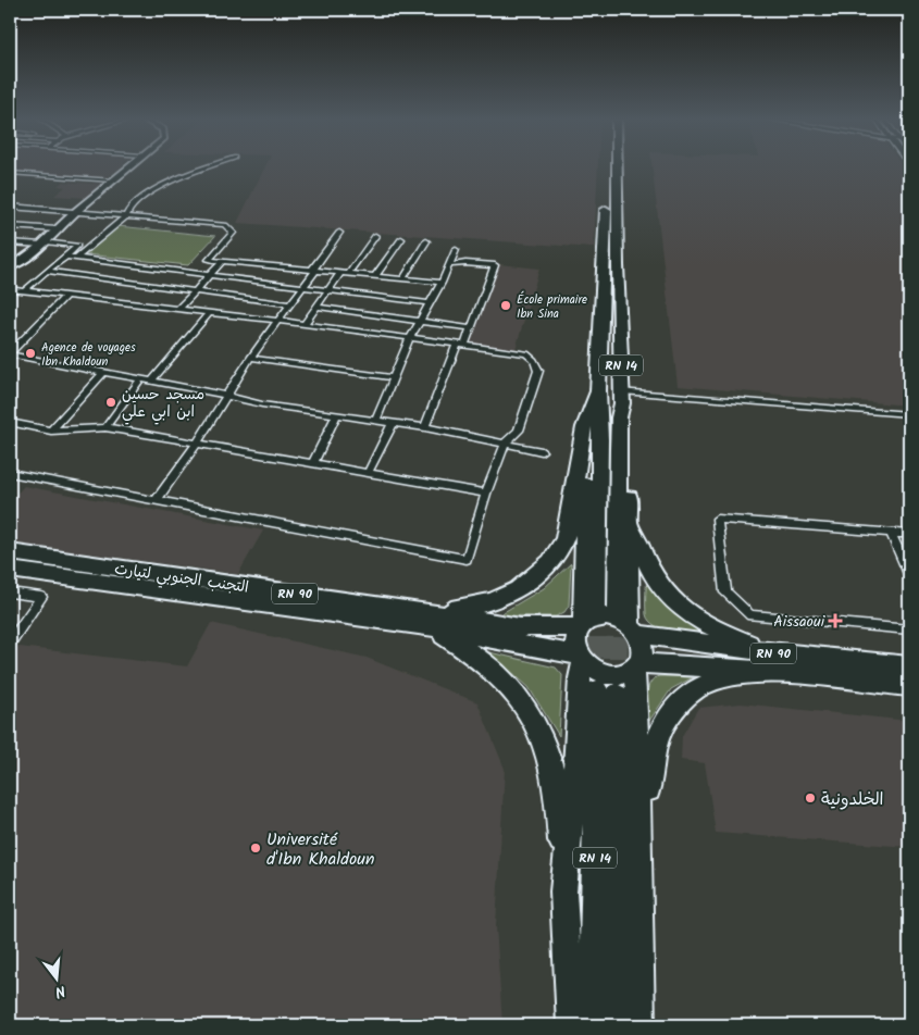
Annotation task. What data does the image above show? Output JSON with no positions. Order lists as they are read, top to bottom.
{
  "streets": {
    "highway": ["RN 14", "التجنب الجنوبي لتيارت", "RN 90"]
  },
  "crossings": [
    ["RN 14", "التجنب الجنوبي لتيارت"],
    ["RN 14", "RN 90"],
    ["التجنب الجنوبي لتيارت", "RN 90"]
  ],
  "places": {
    "other": [
      "École primaire Ibn Sina",
      "Agence de voyages Ibn Khaldoun",
      "مسجد حسين ابن ابي علي",
      "الخلدونية",
      "Université d'Ibn Khaldoun"
    ],
    "health": ["Aissaoui"]
  },
  "north": "bottom"
}
